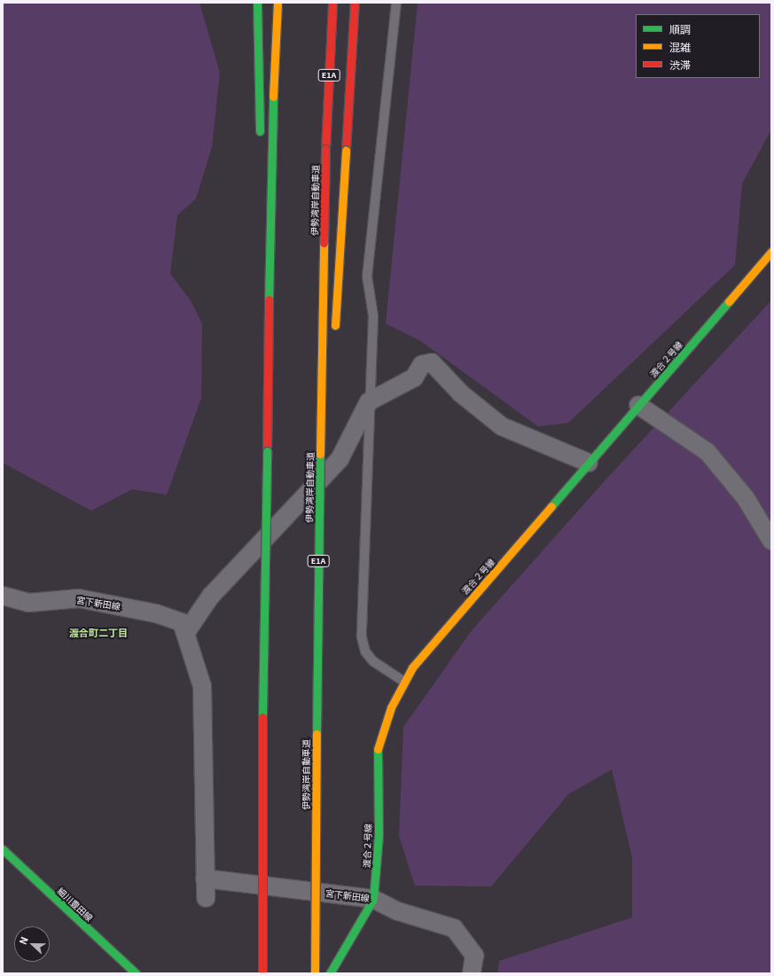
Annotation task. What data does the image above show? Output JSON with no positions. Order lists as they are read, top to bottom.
{
  "streets": {
    "main road": [
      "E1A",
      "伊勢湾岸自動車道",
      "渡合２号線",
      "細川豊田線"
    ],
    "street": ["宮下新田線"]
  },
  "crossings": [
    ["渡合２号線", "宮下新田線"]
  ],
  "districts": ["渡合町二丁目"],
  "legend": ["順調", "混雑", "渋滞"],
  "north": "left"
}
